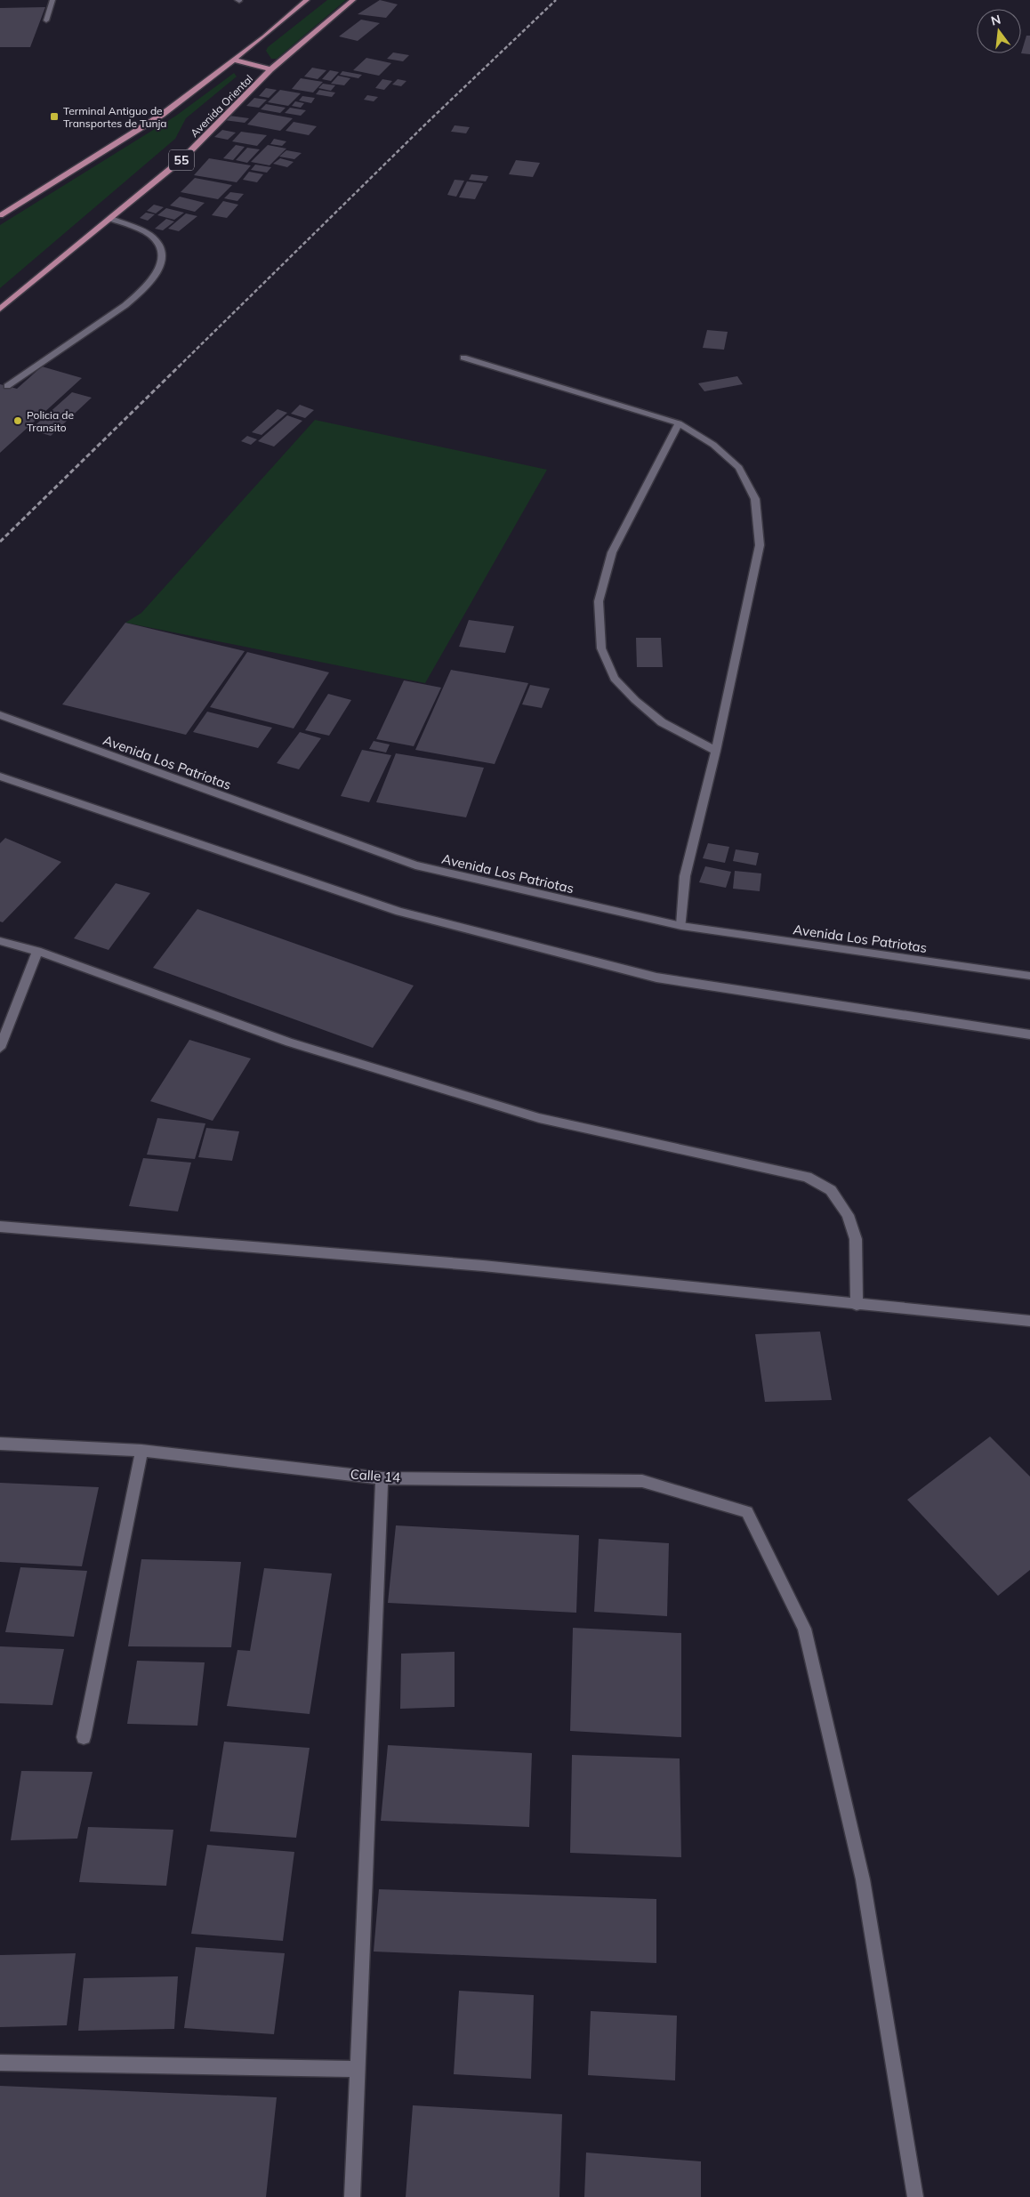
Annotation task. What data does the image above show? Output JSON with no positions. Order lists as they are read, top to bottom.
{
  "streets": {
    "main road": ["Avenida Oriental", "55"],
    "street": ["Avenida Los Patriotas", "Calle 14"]
  },
  "places": {
    "transit": ["Terminal Antiguo de Transportes de Tunja"],
    "other": ["Policia de Transito"]
  },
  "north": "top"
}
